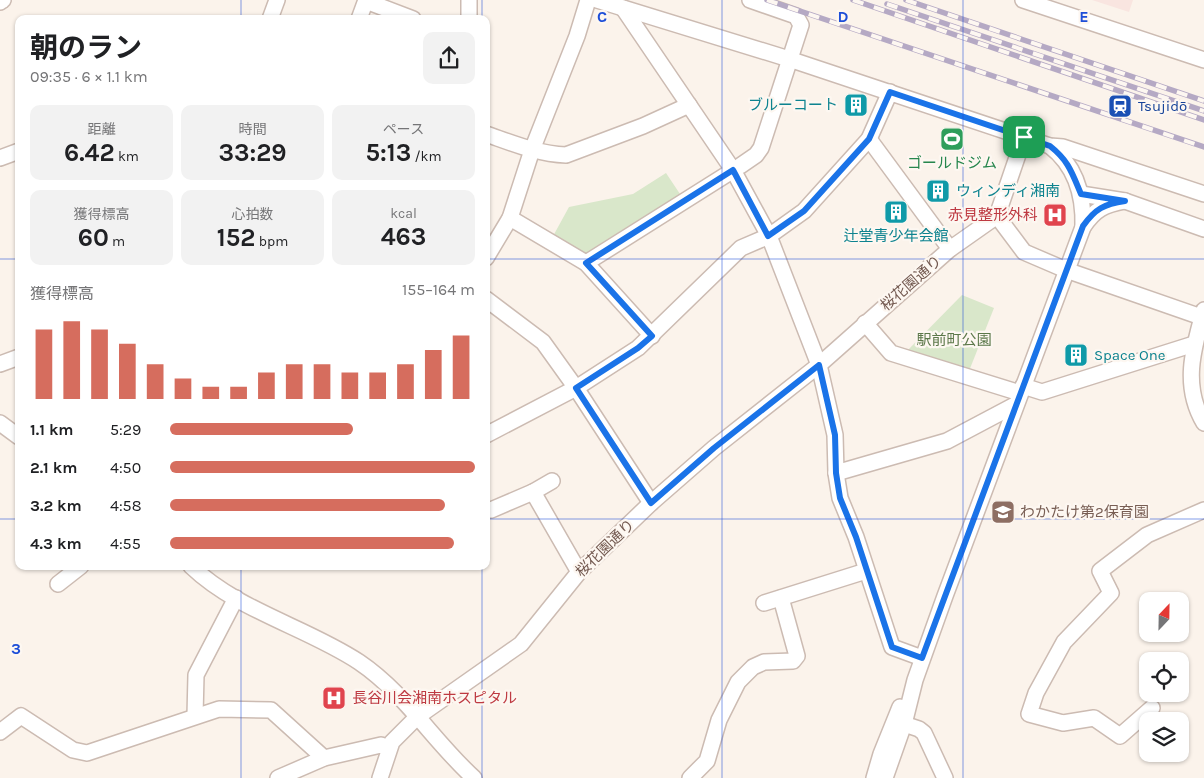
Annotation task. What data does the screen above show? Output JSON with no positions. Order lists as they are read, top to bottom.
{
  "streets": {
    "street": ["桜花園通り"]
  },
  "parks": ["駅前町公園"],
  "places": {
    "building": [
      "ブルーコート",
      "ウィンディ湘南",
      "辻堂青少年会館",
      "Space One"
    ],
    "station": ["Tsujidō"],
    "sports": ["ゴールドジム"],
    "hospital": ["赤見整形外科", "長谷川会湘南ホスピタル"],
    "school or university": ["わかたけ第2保育園"]
  },
  "north": "top",
  "page": {
    "heading": ["朝のラン", "09:35 · 6 × 1.1 km"],
    "stats": [
      ["距離", "6.42 km"],
      ["時間", "33:29"],
      ["ペース", "5:13 /km"],
      ["獲得標高", "60 m"],
      ["心拍数", "152 bpm"],
      ["kcal", "463"]
    ],
    "chart": ["獲得標高", "155–164 m"],
    "list": [
      {
        "name": "1.1 km",
        "note": "5:29"
      },
      {
        "name": "2.1 km",
        "note": "4:50"
      },
      {
        "name": "3.2 km",
        "note": "4:58"
      },
      {
        "name": "4.3 km",
        "note": "4:55"
      }
    ]
  },
  "grid": {
    "columns": ["C", "D", "E"],
    "rows": ["3"]
  }
}
